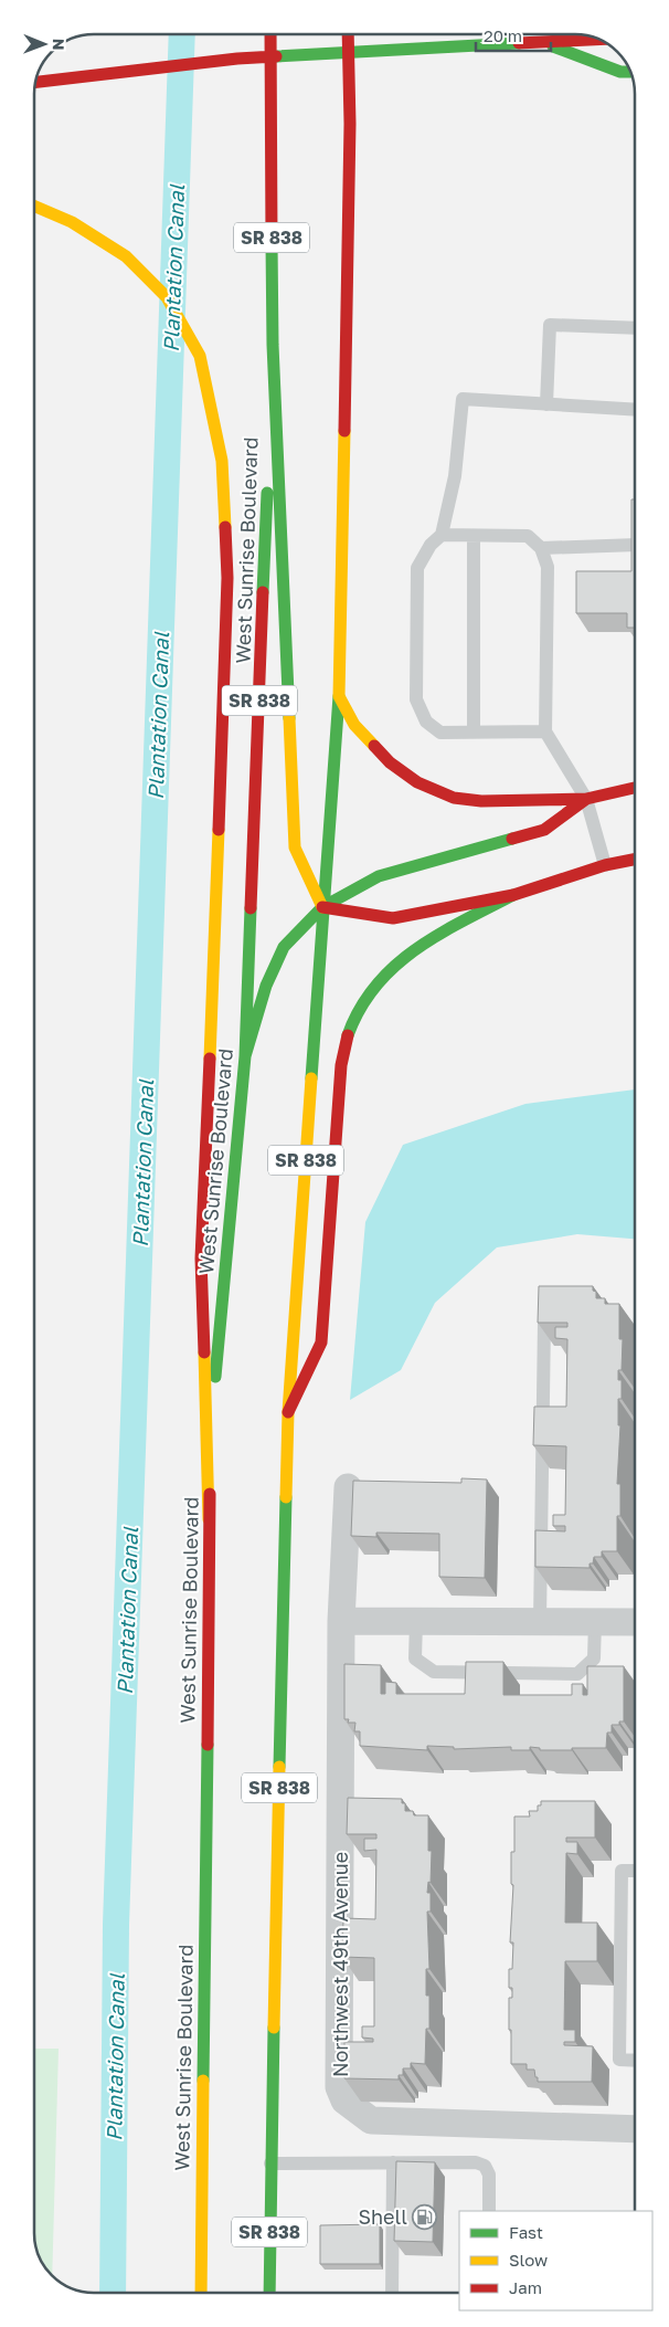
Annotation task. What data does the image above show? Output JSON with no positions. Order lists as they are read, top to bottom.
{
  "streets": {
    "main road": ["SR 838", "West Sunrise Boulevard"],
    "street": ["Northwest 49th Avenue"]
  },
  "water": ["Plantation Canal"],
  "places": {
    "fuel station": ["Shell"]
  },
  "legend": ["Fast", "Slow", "Jam"],
  "scale_bar": "20 m",
  "north": "right"
}
